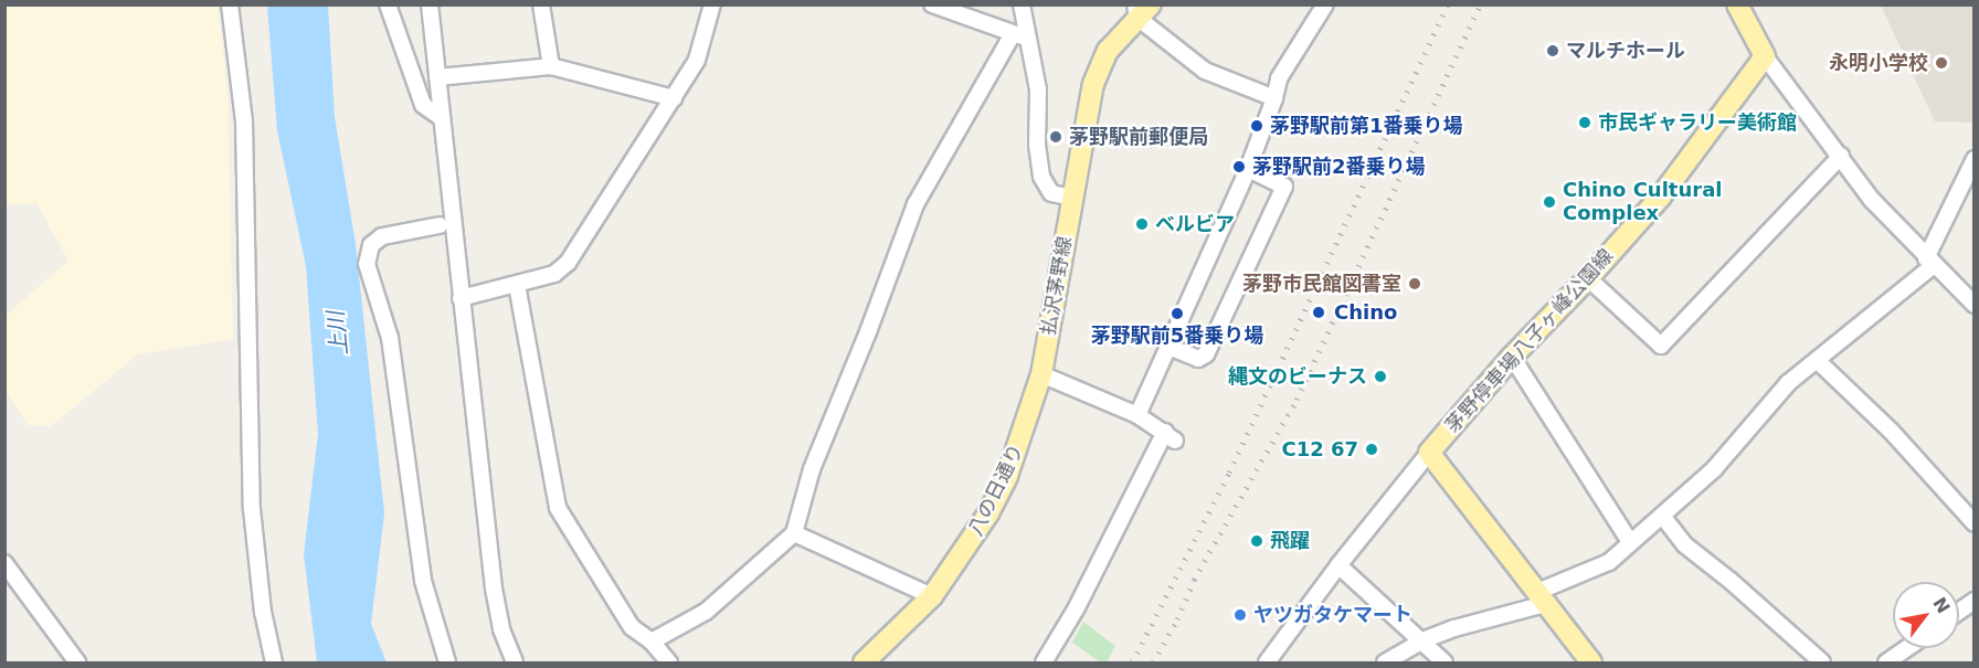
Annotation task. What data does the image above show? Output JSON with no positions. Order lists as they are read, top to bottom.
{
  "streets": {
    "main road": ["払沢茅野線", "茅野停車場八子ヶ峰公園線", "八の日通り"]
  },
  "crossings": [
    ["払沢茅野線", "八の日通り"]
  ],
  "water": ["上川"],
  "places": [
    "マルチホール",
    "永明小学校",
    "市民ギャラリー美術館",
    "茅野駅前第1番乗り場",
    "茅野駅前郵便局",
    "茅野駅前2番乗り場",
    "Chino Cultural Complex",
    "ベルビア",
    "茅野市民館図書室",
    "Chino",
    "茅野駅前5番乗り場",
    "縄文のビーナス",
    "C12 67",
    "飛躍",
    "ヤツガタケマート"
  ],
  "north": "top right"
}
